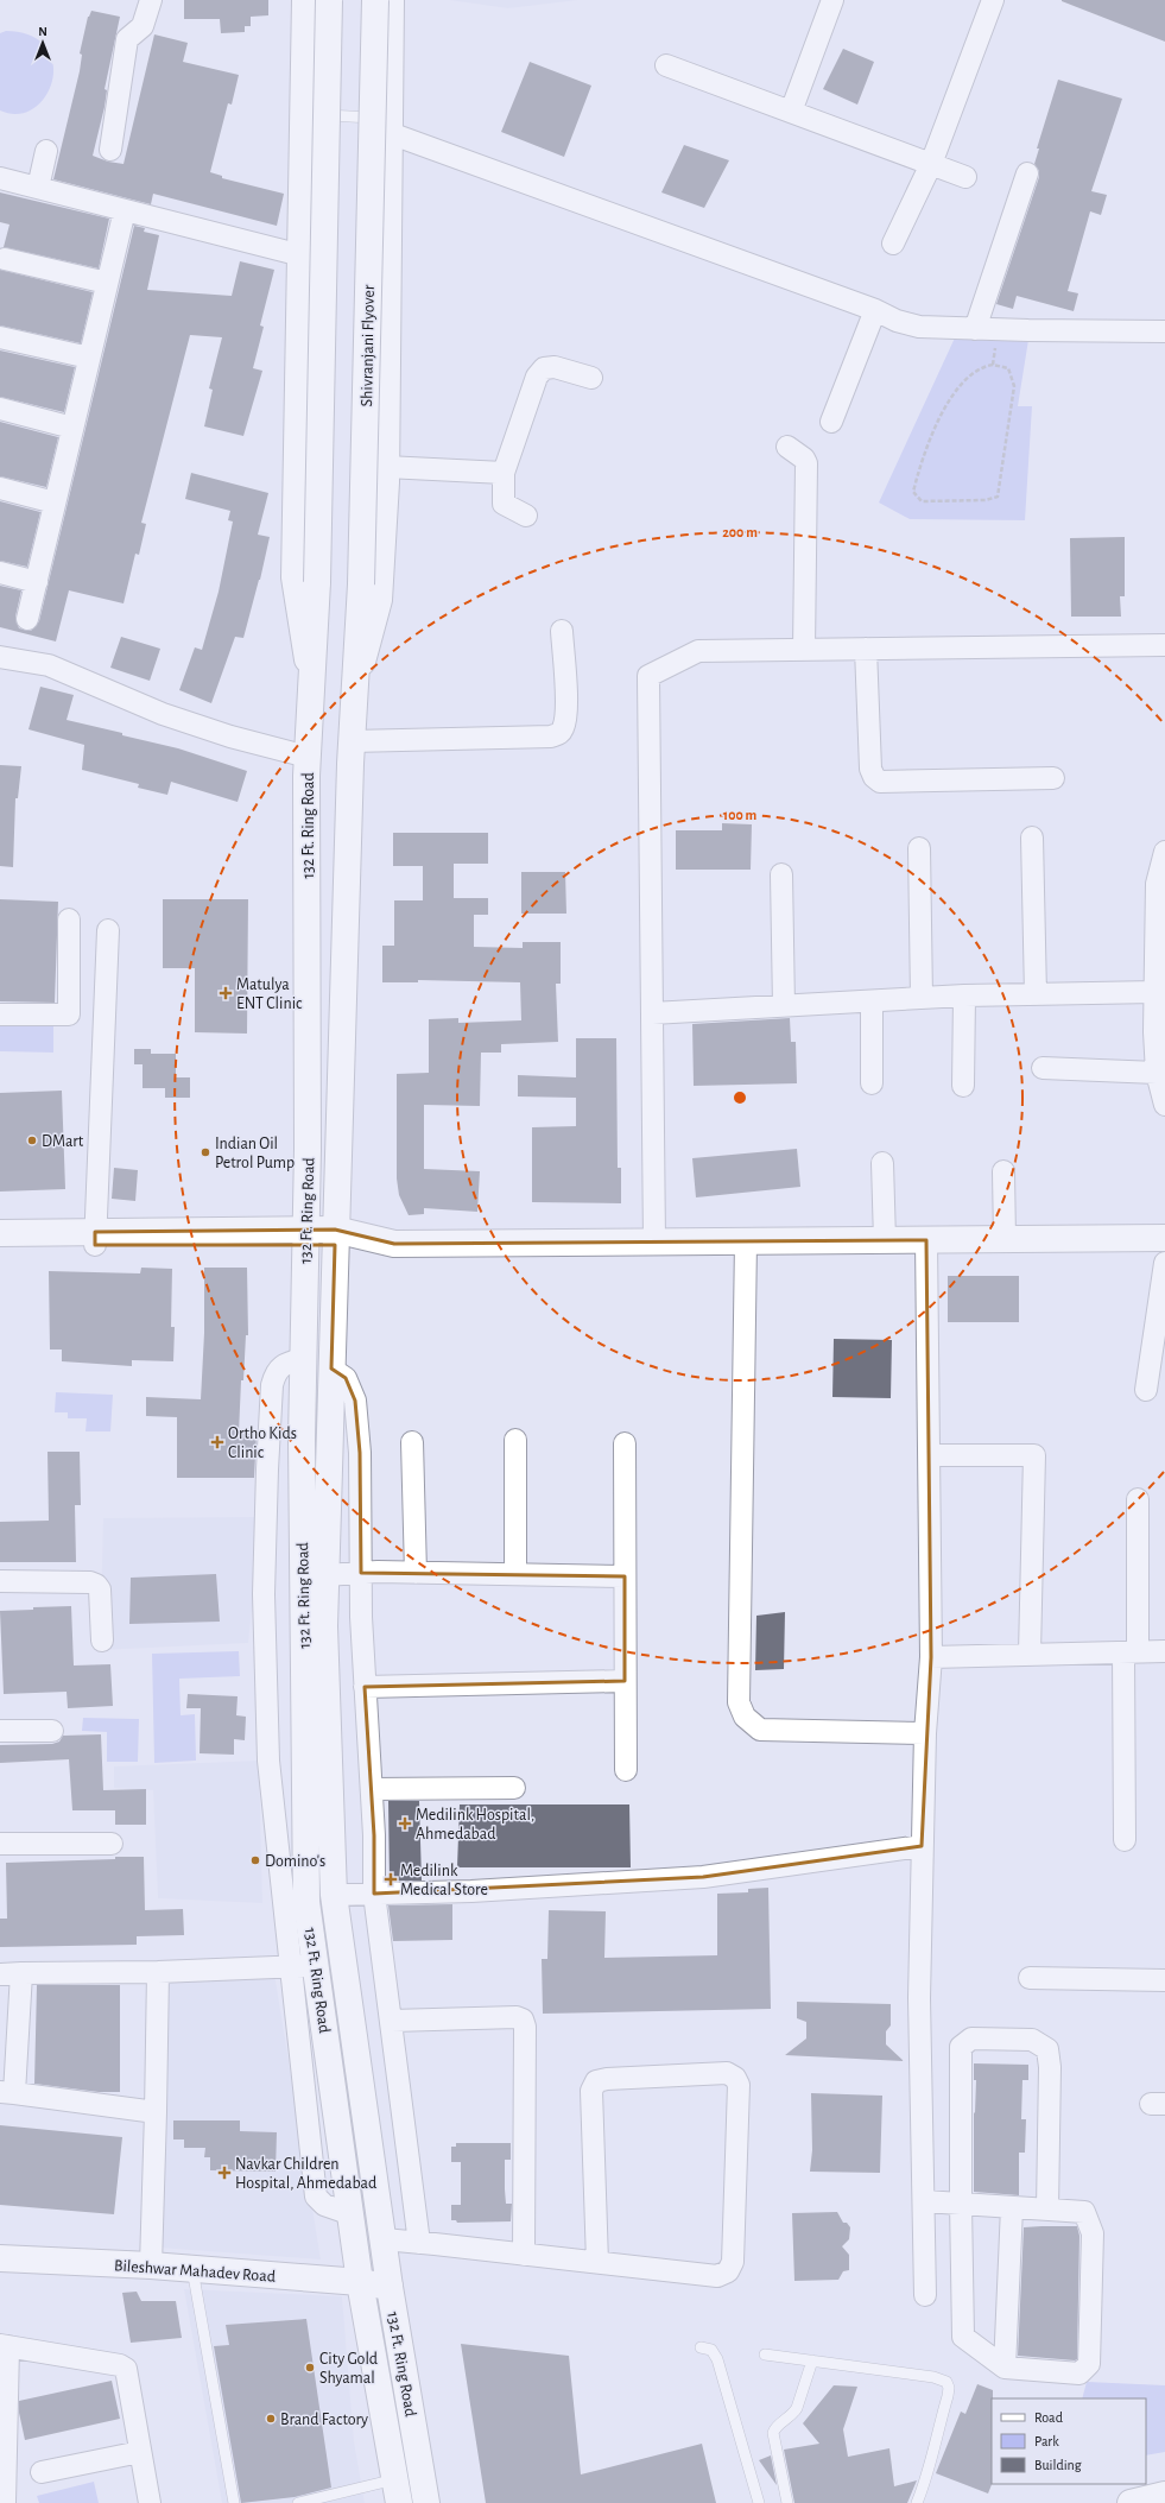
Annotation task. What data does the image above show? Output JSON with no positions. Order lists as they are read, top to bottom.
{
  "streets": {
    "main road": ["Shivranjani Flyover", "132 Ft. Ring Road", "Bileshwar Mahadev Road"]
  },
  "crossings": [
    ["Shivranjani Flyover", "132 Ft. Ring Road"],
    ["132 Ft. Ring Road", "Bileshwar Mahadev Road"]
  ],
  "places": {
    "health": [
      "Matulya ENT Clinic",
      "Ortho Kids Clinic",
      "Medilink Hospital, Ahmedabad",
      "Medilink Medical Store",
      "Navkar Children Hospital, Ahmedabad"
    ],
    "other": [
      "DMart",
      "Indian Oil Petrol Pump",
      "Domino's",
      "City Gold Shyamal",
      "Brand Factory"
    ]
  },
  "legend": ["Road", "Park", "Building"],
  "north": "top",
  "rings": ["200 m", "100 m"]
}
